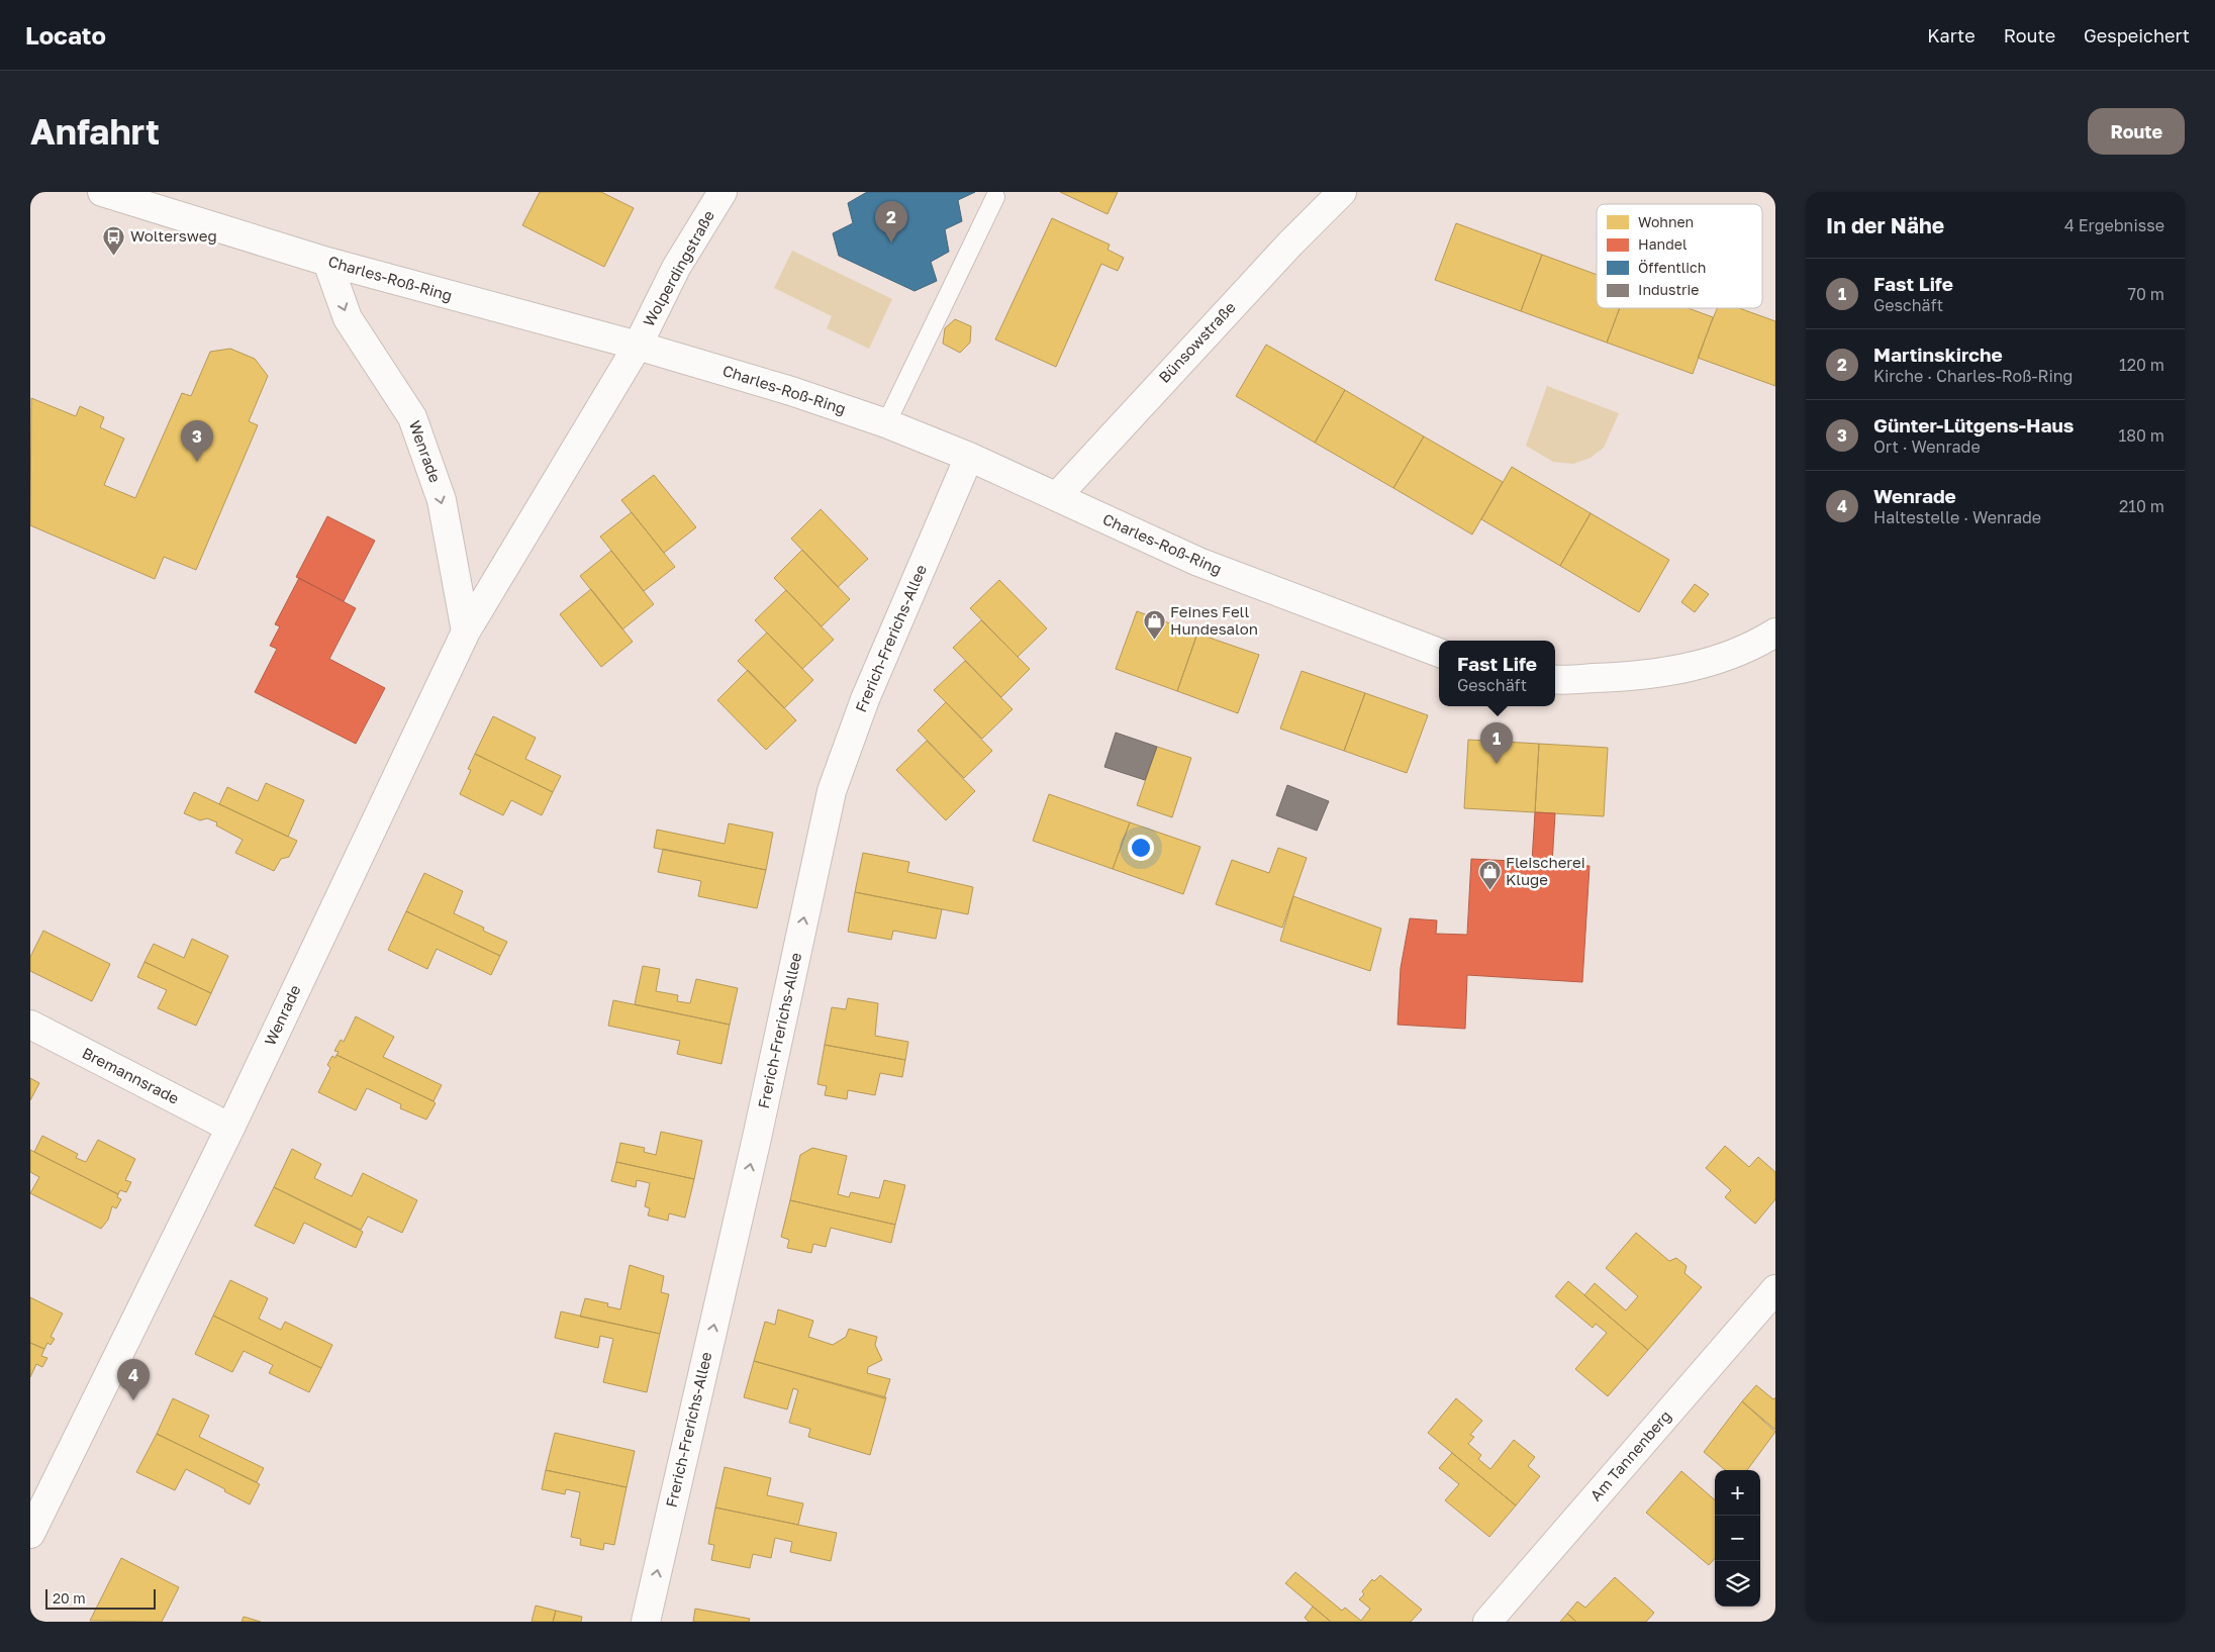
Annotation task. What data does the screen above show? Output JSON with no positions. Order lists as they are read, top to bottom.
{
  "streets": {
    "street": [
      "Wolperdingstraße",
      "Charles-Roß-Ring",
      "Bünsowstraße",
      "Wenrade",
      "Frerich-Frerichs-Allee",
      "Bremannsrade",
      "Am Tannenberg"
    ]
  },
  "crossings": [
    ["Wolperdingstraße", "Charles-Roß-Ring"],
    ["Wolperdingstraße", "Wenrade"],
    ["Charles-Roß-Ring", "Bünsowstraße"],
    ["Charles-Roß-Ring", "Wenrade"],
    ["Charles-Roß-Ring", "Frerich-Frerichs-Allee"],
    ["Wenrade", "Bremannsrade"]
  ],
  "one_way": ["Frerich-Frerichs-Allee"],
  "places": {
    "bus stop": ["Woltersweg"],
    "shop": ["Feines Fell Hundesalon", "Fleischerei Kluge"]
  },
  "legend": [
    "Wohnen",
    "Handel",
    "Öffentlich",
    "Industrie"
  ],
  "scale_bar": "20 m",
  "page": {
    "header": "Locato",
    "nav": ["Karte", "Route", "Gespeichert"],
    "buttons": "Route",
    "title": "Anfahrt",
    "heading": ["In der Nähe", "4 Ergebnisse"],
    "pins": [
      "2",
      "3",
      "1",
      "4"
    ],
    "list": [
      {
        "mark": "1",
        "name": "Fast Life",
        "note": "Geschäft",
        "value": "70 m"
      },
      {
        "mark": "2",
        "name": "Martinskirche",
        "note": "Kirche · Charles-Roß-Ring",
        "value": "120 m"
      },
      {
        "mark": "3",
        "name": "Günter-Lütgens-Haus",
        "note": "Ort · Wenrade",
        "value": "180 m"
      },
      {
        "mark": "4",
        "name": "Wenrade",
        "note": "Haltestelle · Wenrade",
        "value": "210 m"
      }
    ],
    "popup": ["Fast Life", "Geschäft"],
    "map_buttons": ["+", "−"],
    "scale": "20 m"
  }
}
